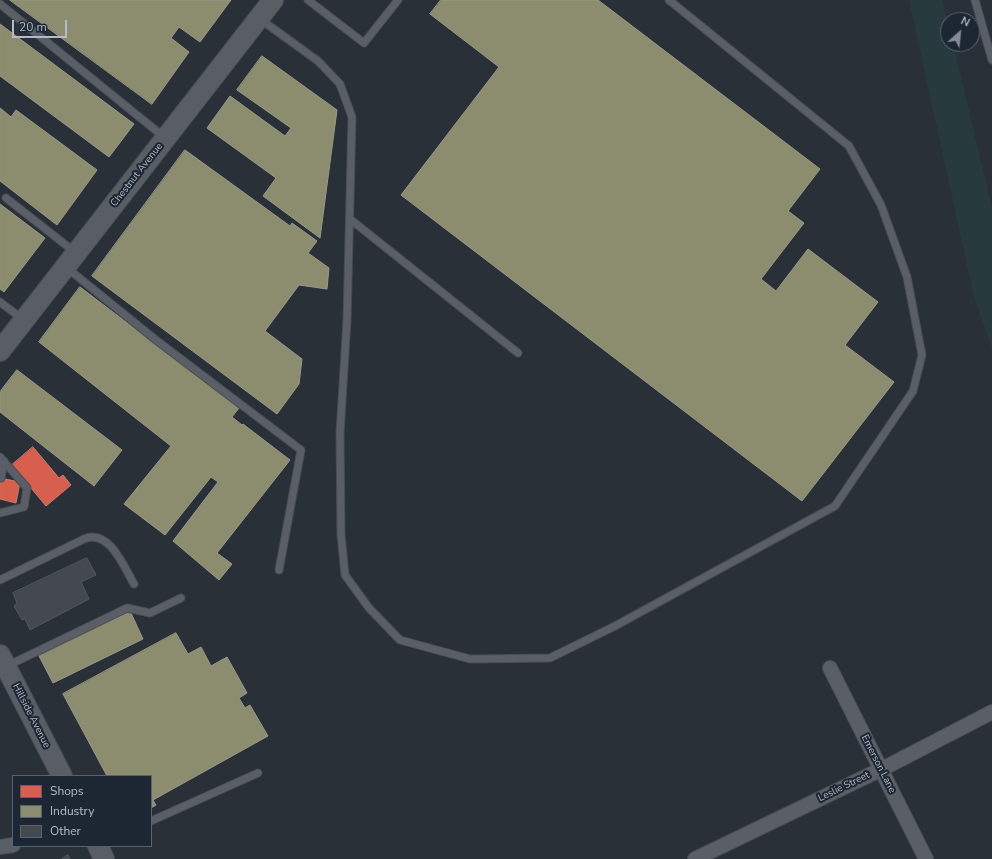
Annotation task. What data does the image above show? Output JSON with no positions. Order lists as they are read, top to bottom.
{
  "streets": {
    "main road": ["Chestnut Avenue", "Hillside Avenue"],
    "street": ["Emerson Lane", "Leslie Street"]
  },
  "crossings": [
    ["Emerson Lane", "Leslie Street"]
  ],
  "legend": ["Shops", "Industry", "Other"],
  "scale_bar": "20 m",
  "north": "top right"
}
